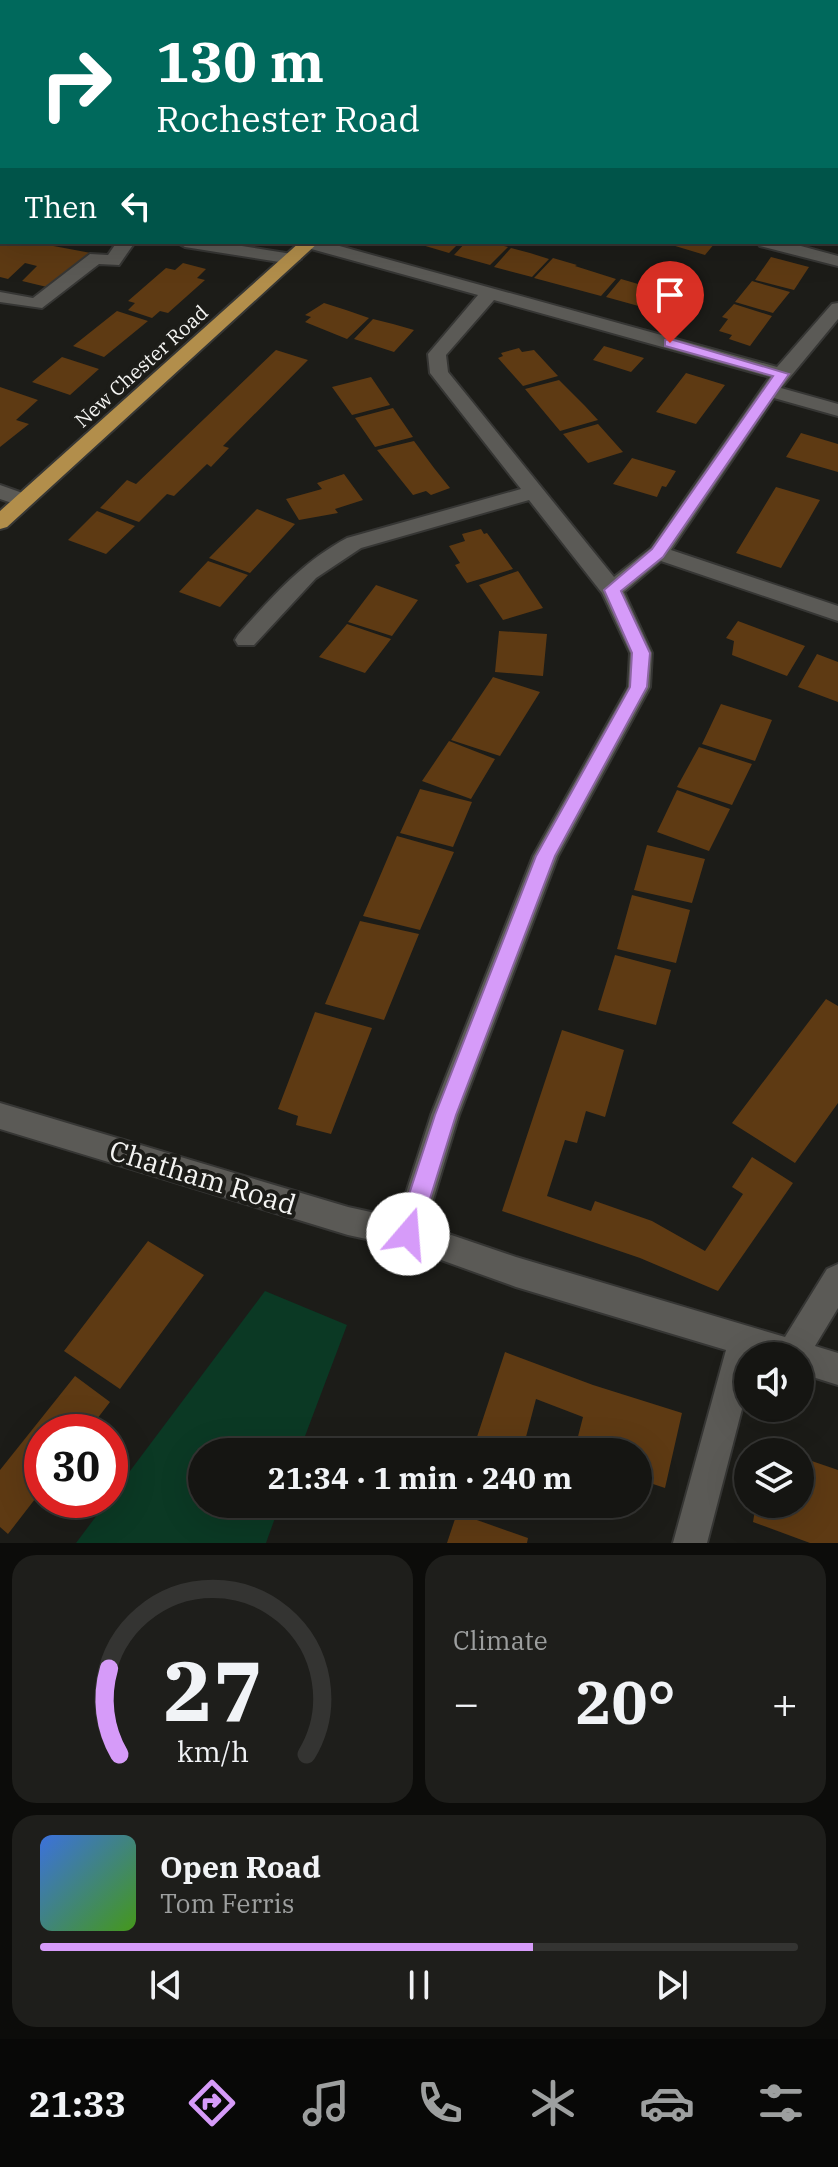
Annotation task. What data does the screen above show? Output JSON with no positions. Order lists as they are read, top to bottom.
{
  "streets": {
    "main road": ["New Chester Road"],
    "street": ["Chatham Road"]
  },
  "page": {
    "turn": ["130 m", "Rochester Road"],
    "then": "Then",
    "limit": "30",
    "trip": "21:34 · 1 min · 240 m",
    "tile": "Climate",
    "heat": ["−", "20°", "+"],
    "song": ["Open Road", "Tom Ferris"],
    "tabs": "21:33",
    "gauge": ["27", "km/h"]
  }
}
